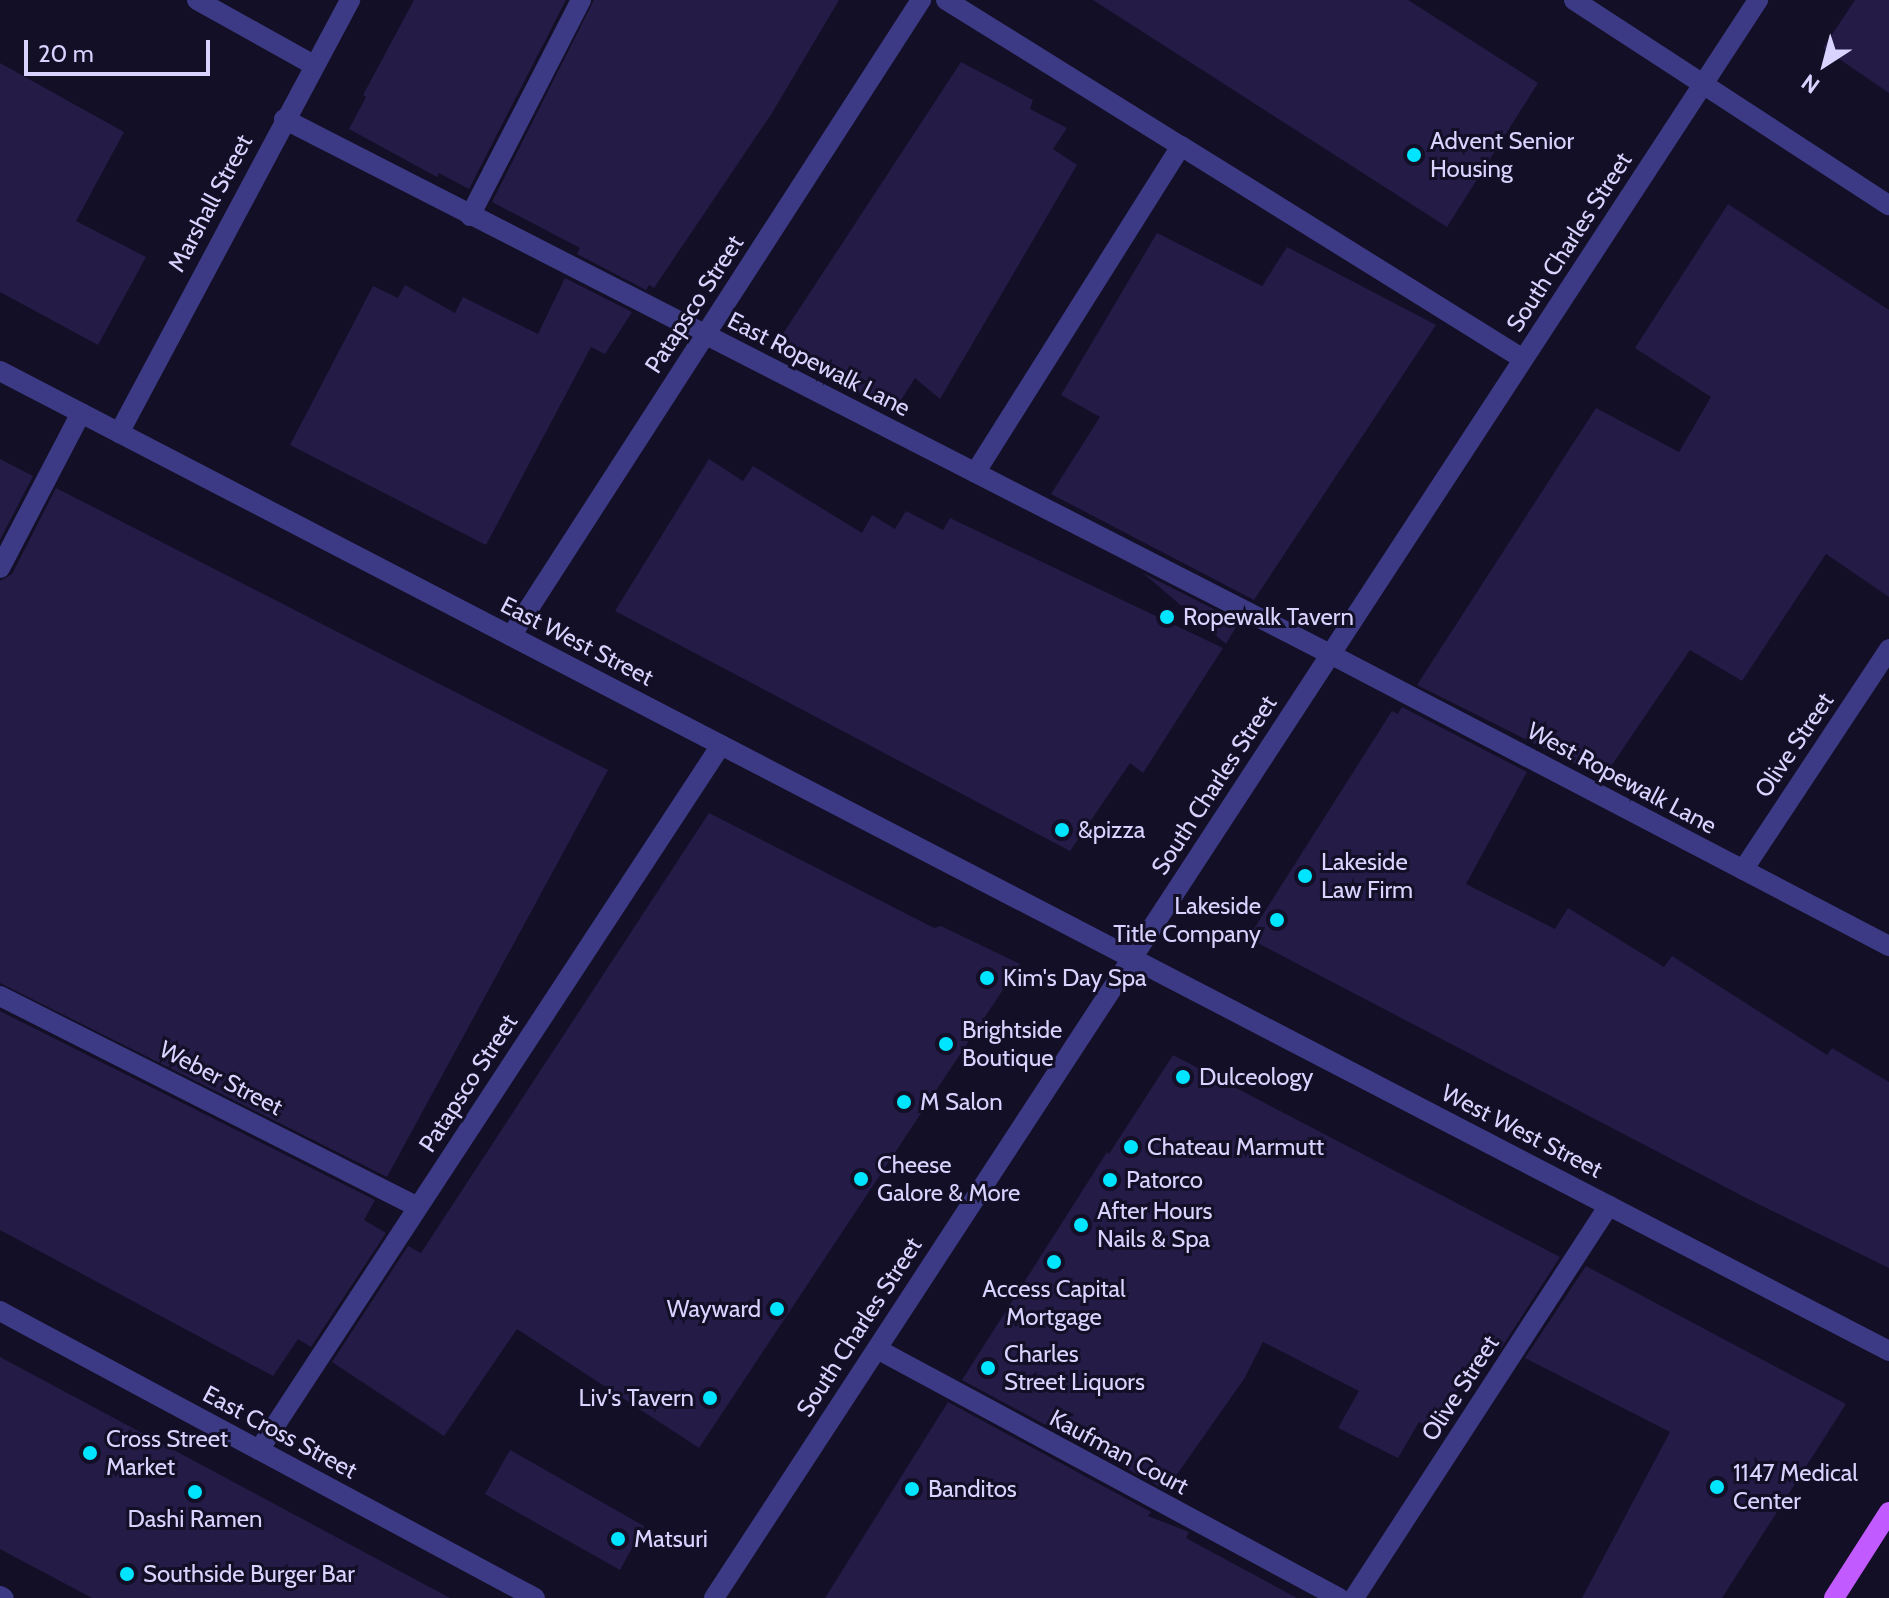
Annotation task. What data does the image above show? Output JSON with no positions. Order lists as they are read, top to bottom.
{
  "streets": {
    "street": [
      "Marshall Street",
      "South Charles Street",
      "Patapsco Street",
      "East Ropewalk Lane",
      "East West Street",
      "Olive Street",
      "West Ropewalk Lane",
      "Weber Street",
      "West West Street",
      "East Cross Street",
      "Kaufman Court"
    ]
  },
  "crossings": [
    ["Marshall Street", "East Ropewalk Lane"],
    ["Marshall Street", "East West Street"],
    ["South Charles Street", "East Ropewalk Lane"],
    ["South Charles Street", "East West Street"],
    ["South Charles Street", "West Ropewalk Lane"],
    ["South Charles Street", "West West Street"],
    ["South Charles Street", "Kaufman Court"],
    ["Patapsco Street", "East Ropewalk Lane"],
    ["Patapsco Street", "East West Street"],
    ["Patapsco Street", "Weber Street"],
    ["Patapsco Street", "East Cross Street"],
    ["East Ropewalk Lane", "West Ropewalk Lane"],
    ["East West Street", "West West Street"],
    ["Olive Street", "West Ropewalk Lane"],
    ["Olive Street", "West West Street"]
  ],
  "places": [
    "Advent Senior Housing",
    "Ropewalk Tavern",
    "&pizza",
    "Lakeside Law Firm",
    "Lakeside Title Company",
    "Kim's Day Spa",
    "Brightside Boutique",
    "Dulceology",
    "M Salon",
    "Chateau Marmutt",
    "Cheese Galore & More",
    "Patorco",
    "After Hours Nails & Spa",
    "Access Capital Mortgage",
    "Wayward",
    "Charles Street Liquors",
    "Liv's Tavern",
    "Cross Street Market",
    "1147 Medical Center",
    "Banditos",
    "Dashi Ramen",
    "Matsuri",
    "Southside Burger Bar"
  ],
  "scale_bar": "20 m",
  "north": "bottom left"
}
